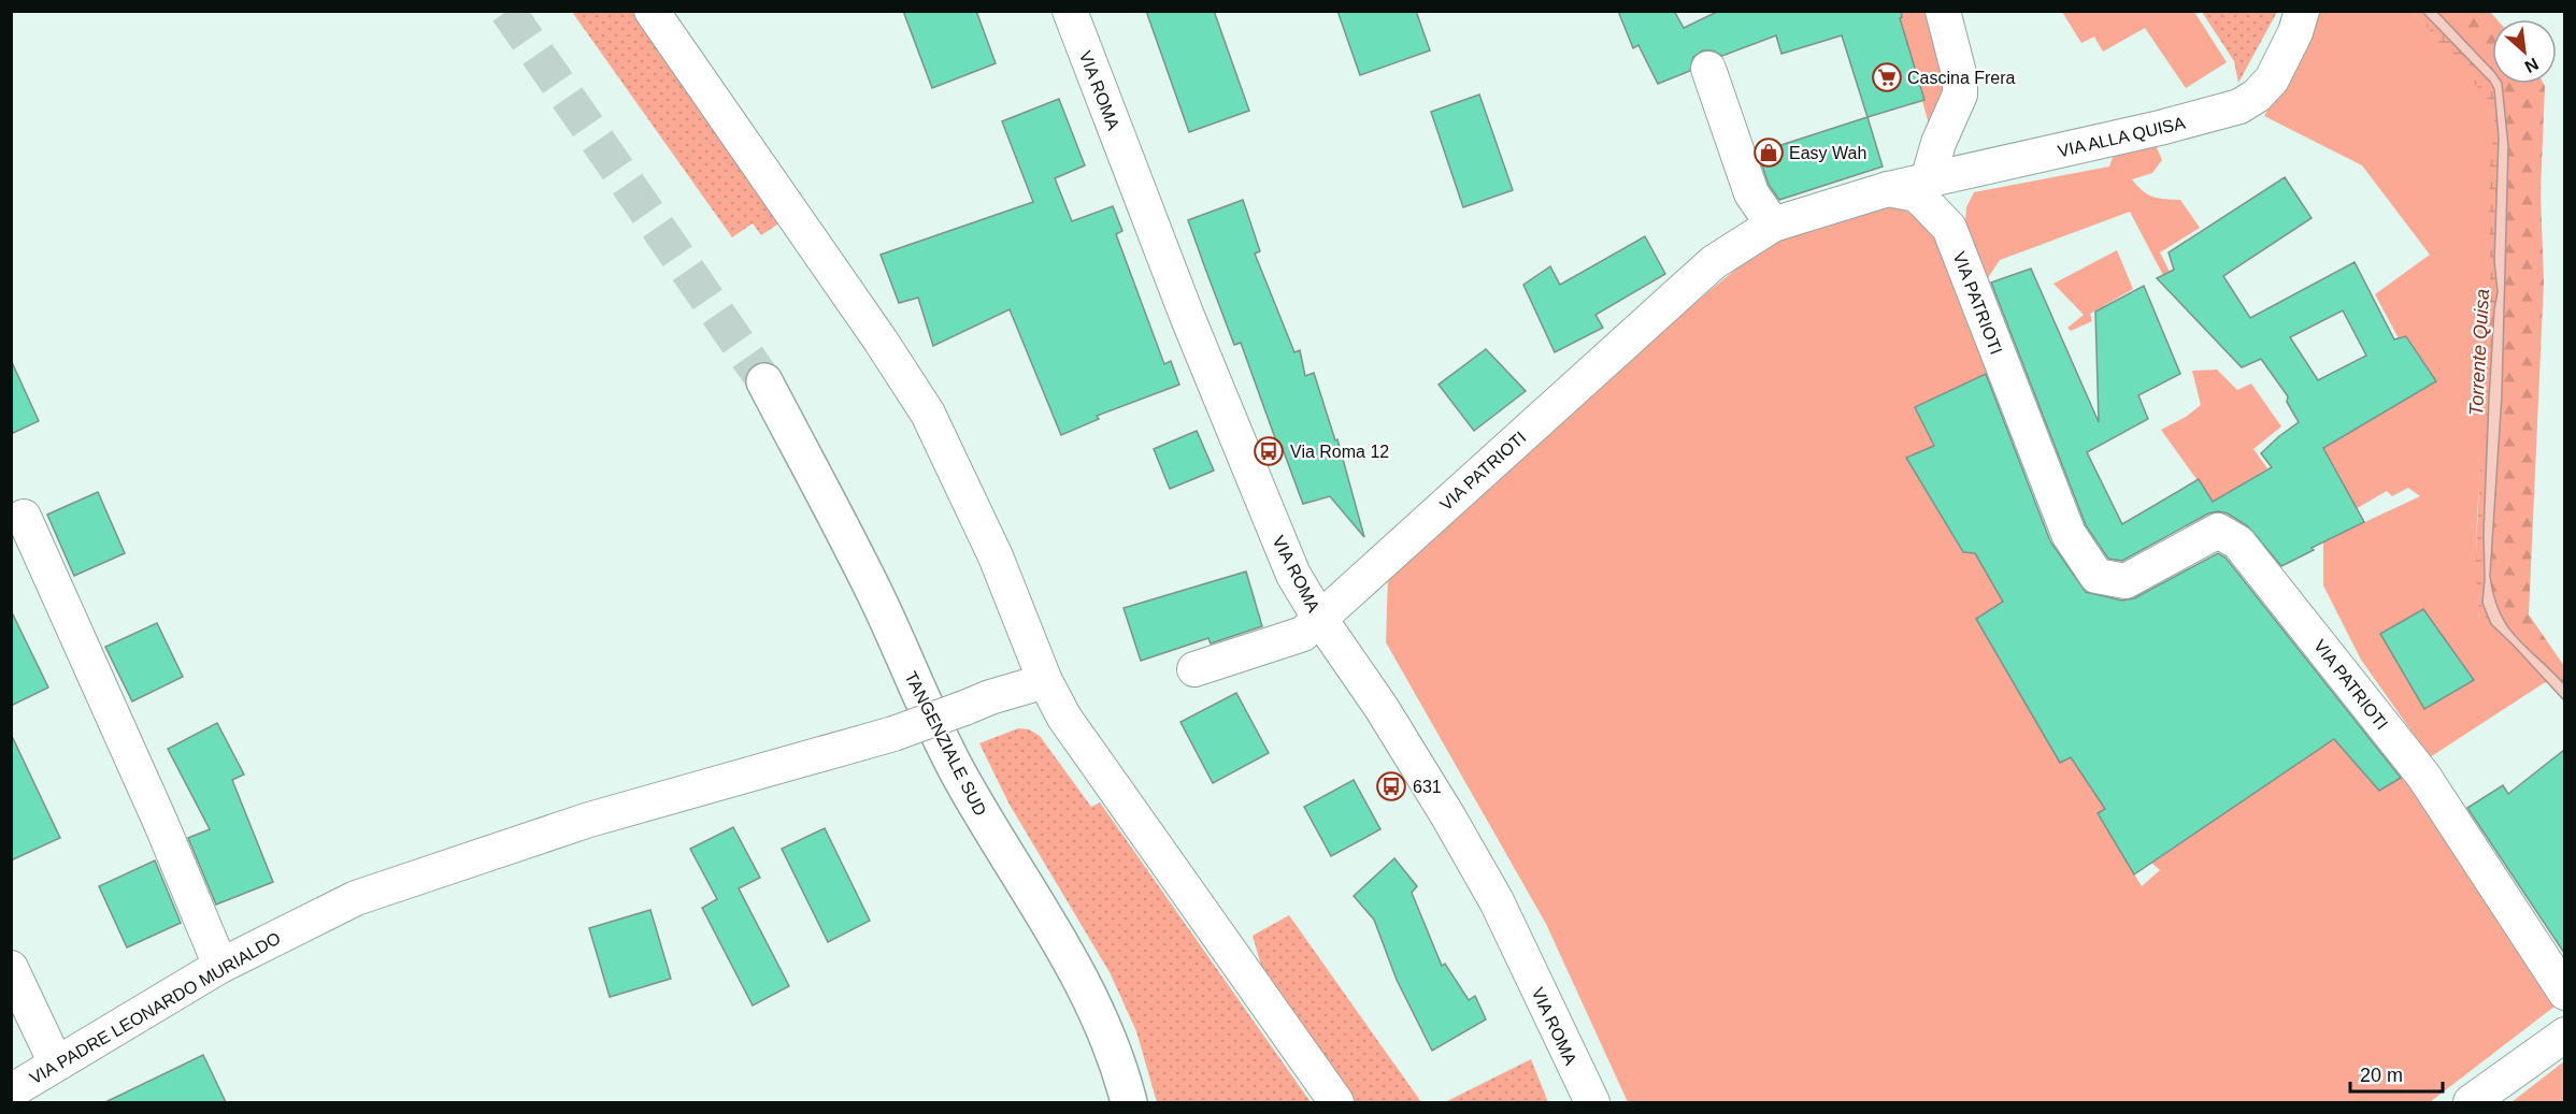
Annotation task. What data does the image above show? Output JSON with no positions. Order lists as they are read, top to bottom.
{
  "streets": {
    "highway": ["TANGENZIALE SUD"],
    "street": [
      "VIA ROMA",
      "VIA ALLA QUISA",
      "VIA PATRIOTI",
      "VIA PADRE LEONARDO MURIALDO"
    ]
  },
  "crossings": [
    ["VIA ROMA", "VIA PATRIOTI"],
    ["VIA ALLA QUISA", "VIA PATRIOTI"]
  ],
  "water": ["Torrente Quisa"],
  "places": {
    "supermarket": ["Cascina Frera"],
    "shop": ["Easy Wah"],
    "bus stop": ["Via Roma 12", "631"]
  },
  "scale_bar": "20 m",
  "north": "bottom right"
}
